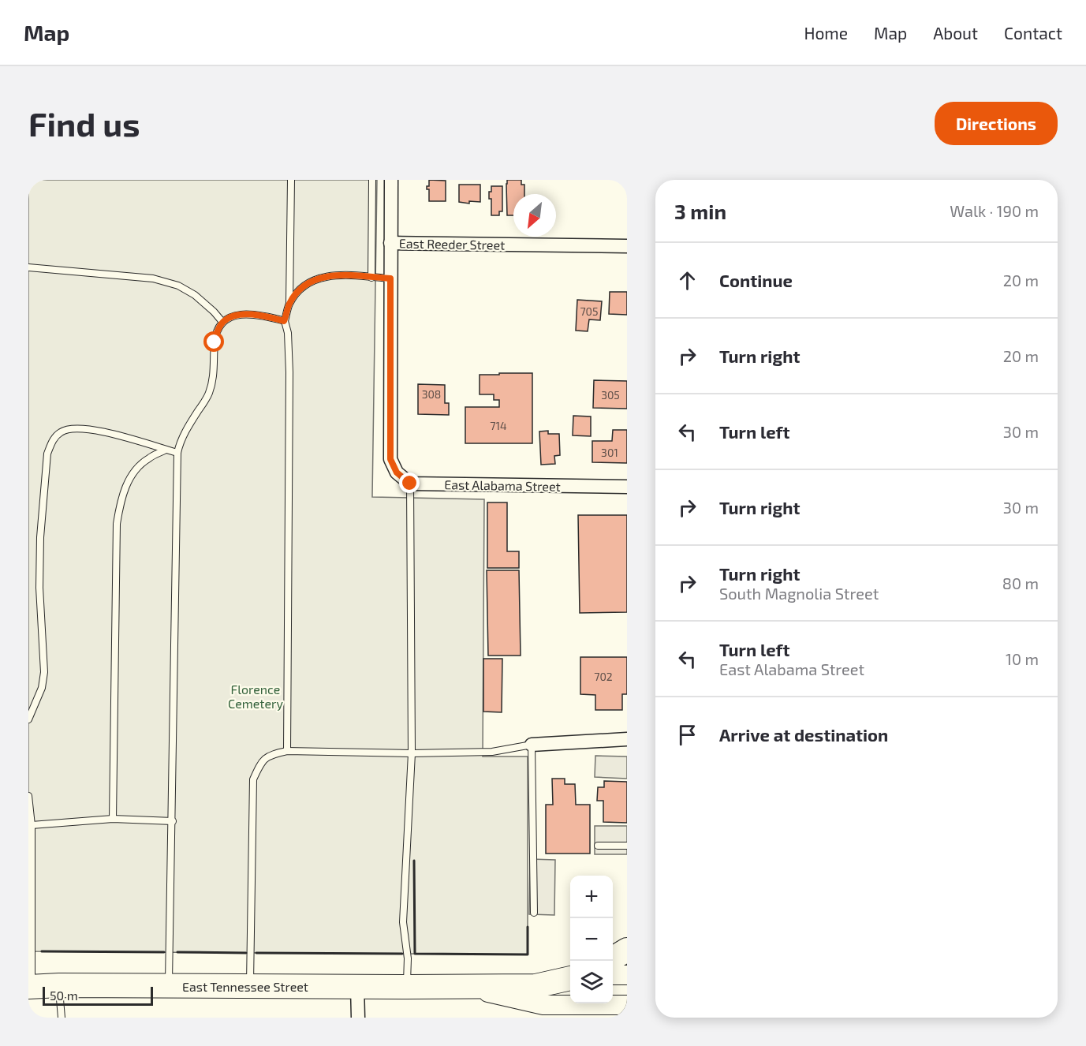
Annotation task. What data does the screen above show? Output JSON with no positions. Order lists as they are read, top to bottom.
{
  "streets": {
    "highway": ["East Tennessee Street"],
    "street": ["East Reeder Street", "East Alabama Street"]
  },
  "parks": ["Florence Cemetery"],
  "house_numbers": [
    "705",
    "308",
    "305",
    "714",
    "301",
    "702"
  ],
  "scale_bar": "50 m",
  "north": "bottom left",
  "page": {
    "header": "Map",
    "nav": [
      "Home",
      "Map",
      "About",
      "Contact"
    ],
    "buttons": "Directions",
    "title": "Find us",
    "heading": ["3 min", "Walk · 190 m"],
    "list": [
      ["Continue", "20 m"],
      ["Turn right", "20 m"],
      ["Turn left", "30 m"],
      ["Turn right", "30 m"],
      ["Turn right", "South Magnolia Street", "80 m"],
      ["Turn left", "East Alabama Street", "10 m"],
      "Arrive at destination"
    ],
    "map_buttons": ["+", "−"],
    "scale": "50 m"
  }
}
